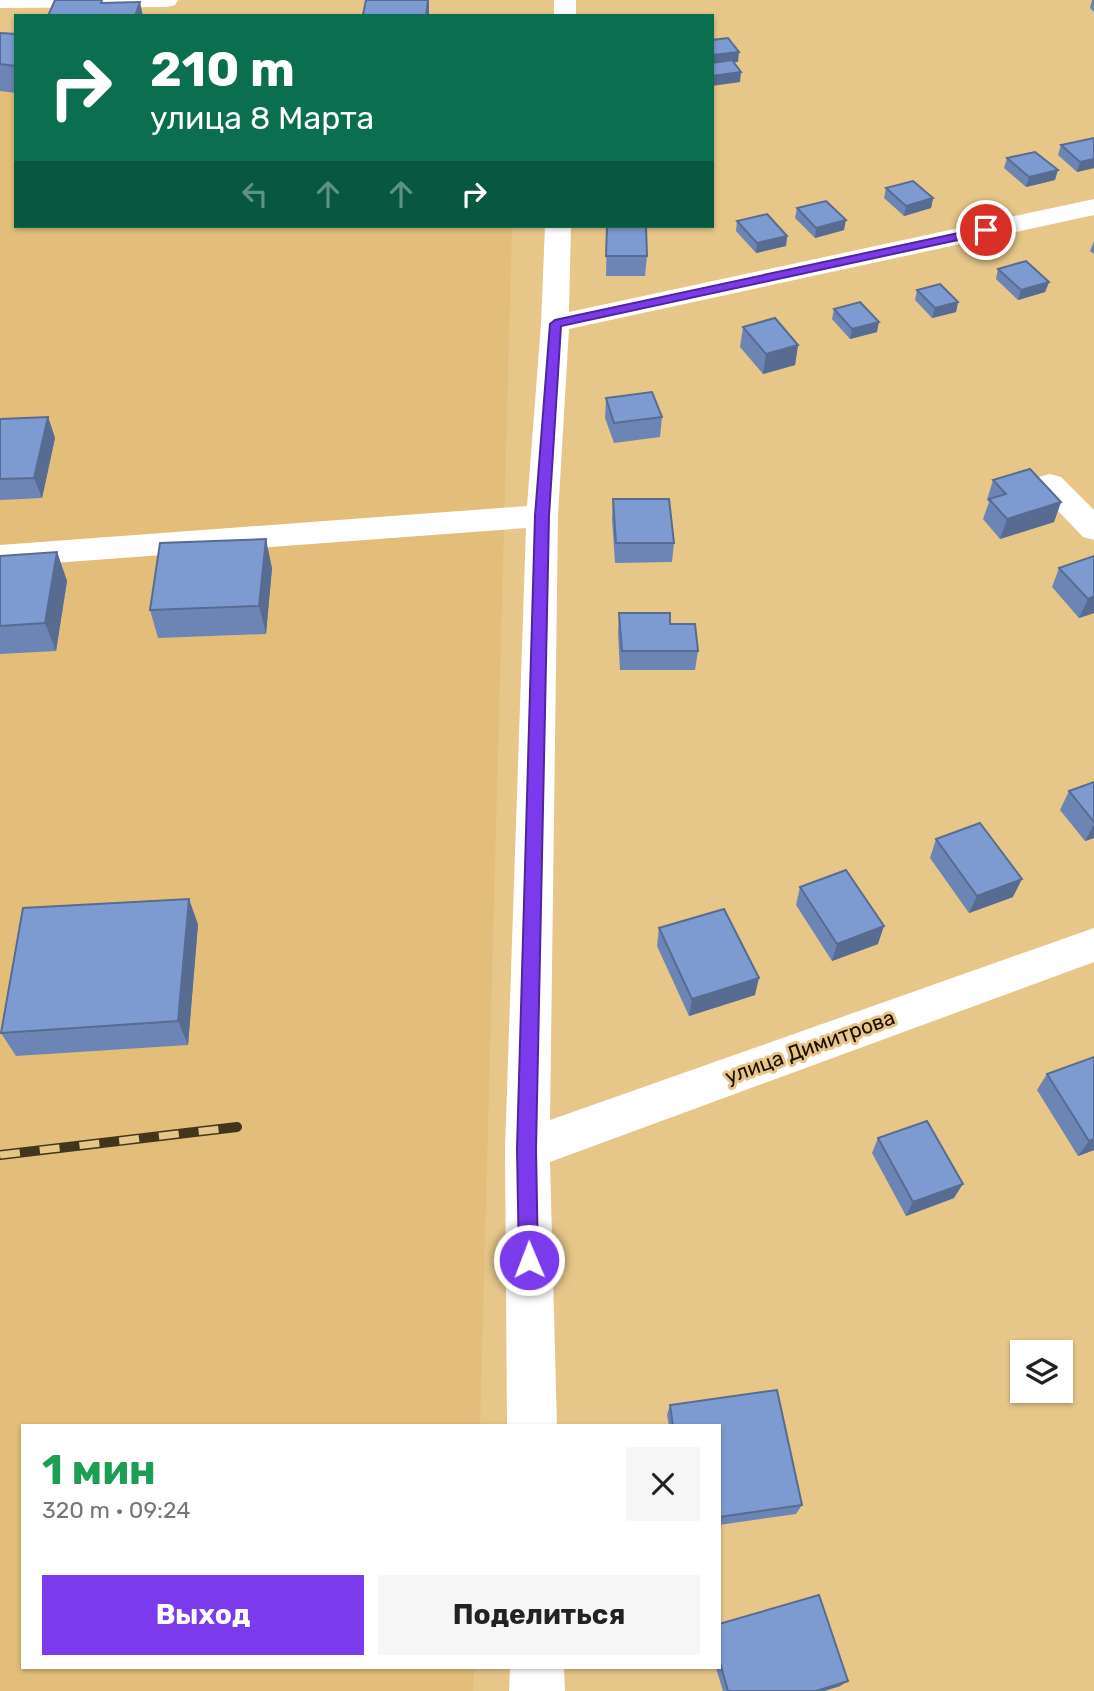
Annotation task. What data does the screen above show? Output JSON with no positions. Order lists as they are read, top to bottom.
{
  "streets": {
    "street": ["улица Димитрова"]
  },
  "page": {
    "turn": ["210 m", "улица 8 Марта"],
    "heading": ["1 мин", "320 m · 09:24"],
    "buttons": ["Выход", "Поделиться"]
  }
}
